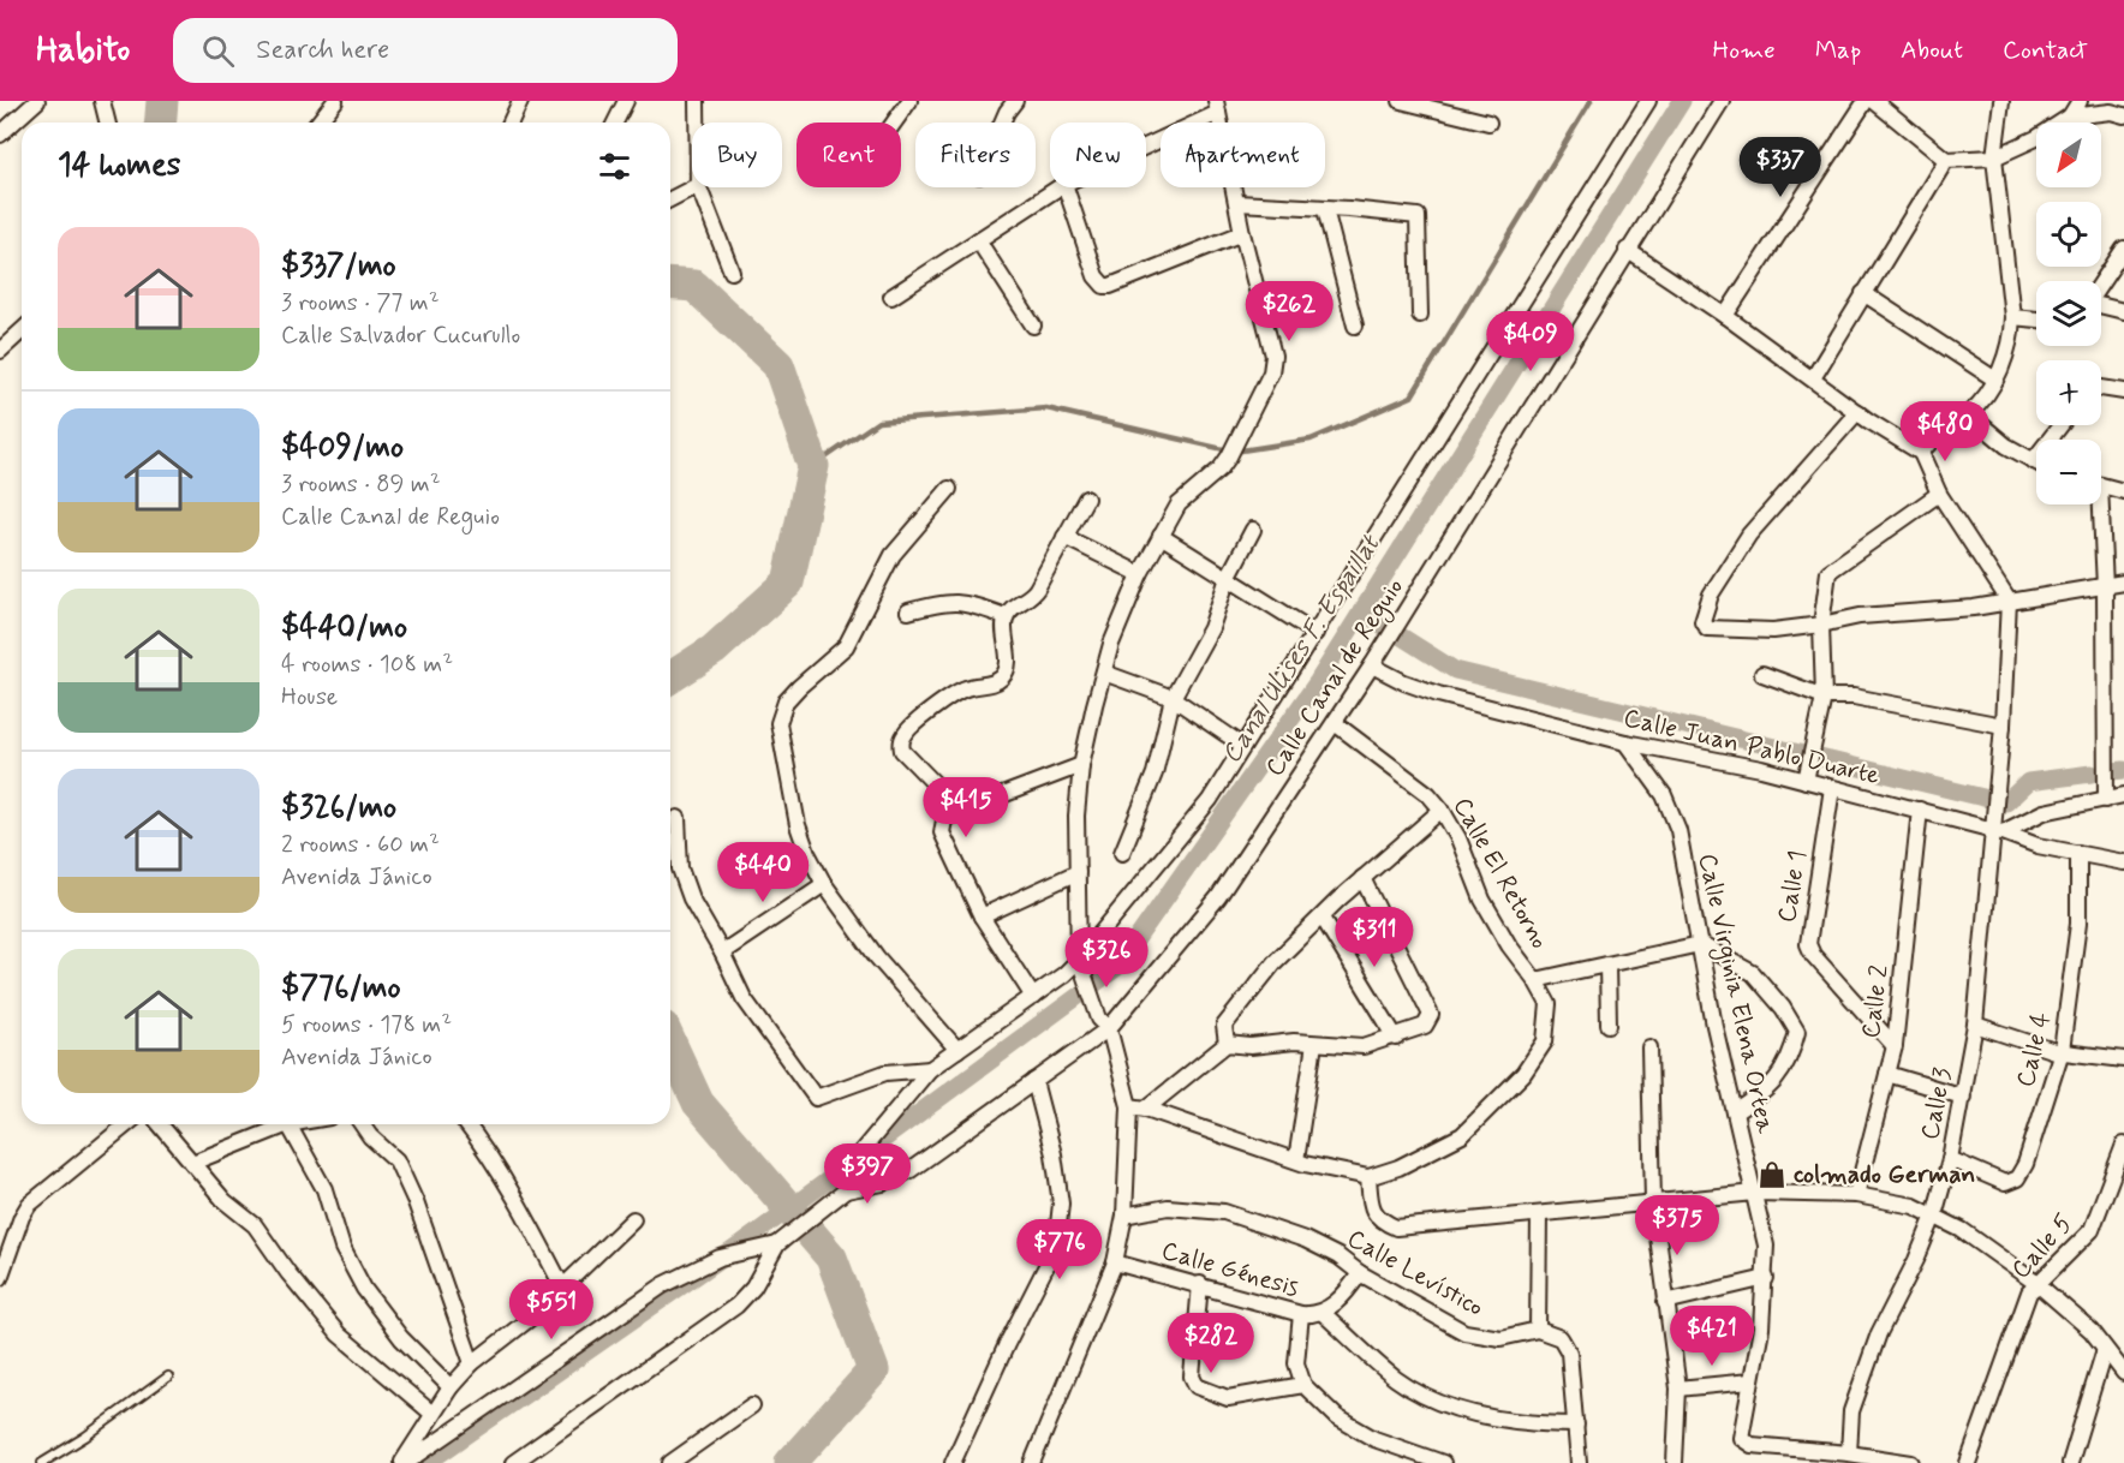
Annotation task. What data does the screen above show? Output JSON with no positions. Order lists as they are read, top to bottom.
{
  "streets": {
    "street": [
      "Calle Canal de Reguio",
      "Calle Juan Pablo Duarte",
      "Calle El Retorno",
      "Calle 1",
      "Calle Virginia Elena Ortea",
      "Calle 2",
      "Calle 4",
      "Calle 3",
      "Calle 5",
      "Calle Génesis",
      "Calle Levístico"
    ]
  },
  "crossings": [
    ["Calle Canal de Reguio", "Calle Juan Pablo Duarte"],
    ["Calle Canal de Reguio", "Calle El Retorno"],
    ["Calle Juan Pablo Duarte", "Calle 1"],
    ["Calle Juan Pablo Duarte", "Calle Virginia Elena Ortea"],
    ["Calle Juan Pablo Duarte", "Calle 2"],
    ["Calle Juan Pablo Duarte", "Calle 4"],
    ["Calle Juan Pablo Duarte", "Calle 3"],
    ["Calle 1", "Calle 2"],
    ["Calle Virginia Elena Ortea", "Calle 3"],
    ["Calle 4", "Calle 3"],
    ["Calle Génesis", "Calle Levístico"]
  ],
  "water": ["Canal Ulises F. Espaillat"],
  "places": {
    "shop": ["colmado German"]
  },
  "north": "bottom left",
  "page": {
    "header": "Habito",
    "search": "Search here",
    "nav": [
      "Home",
      "Map",
      "About",
      "Contact"
    ],
    "map_buttons": ["+", "−"],
    "chip": [
      "Buy",
      "Rent",
      "Filters",
      "New",
      "Apartment"
    ],
    "heading": "14 homes",
    "price": [
      "$337",
      "$262",
      "$409",
      "$480",
      "$415",
      "$440",
      "$311",
      "$326",
      "$397",
      "$375",
      "$776",
      "$551",
      "$421",
      "$282"
    ],
    "list": [
      {
        "name": "$337/mo",
        "note": "3 rooms · 77 m² · Calle Salvador Cucurullo"
      },
      {
        "name": "$409/mo",
        "note": "3 rooms · 89 m² · Calle Canal de Reguio"
      },
      {
        "name": "$440/mo",
        "note": "4 rooms · 108 m² · House"
      },
      {
        "name": "$326/mo",
        "note": "2 rooms · 60 m² · Avenida Jánico"
      },
      {
        "name": "$776/mo",
        "note": "5 rooms · 178 m² · Avenida Jánico"
      }
    ]
  }
}
